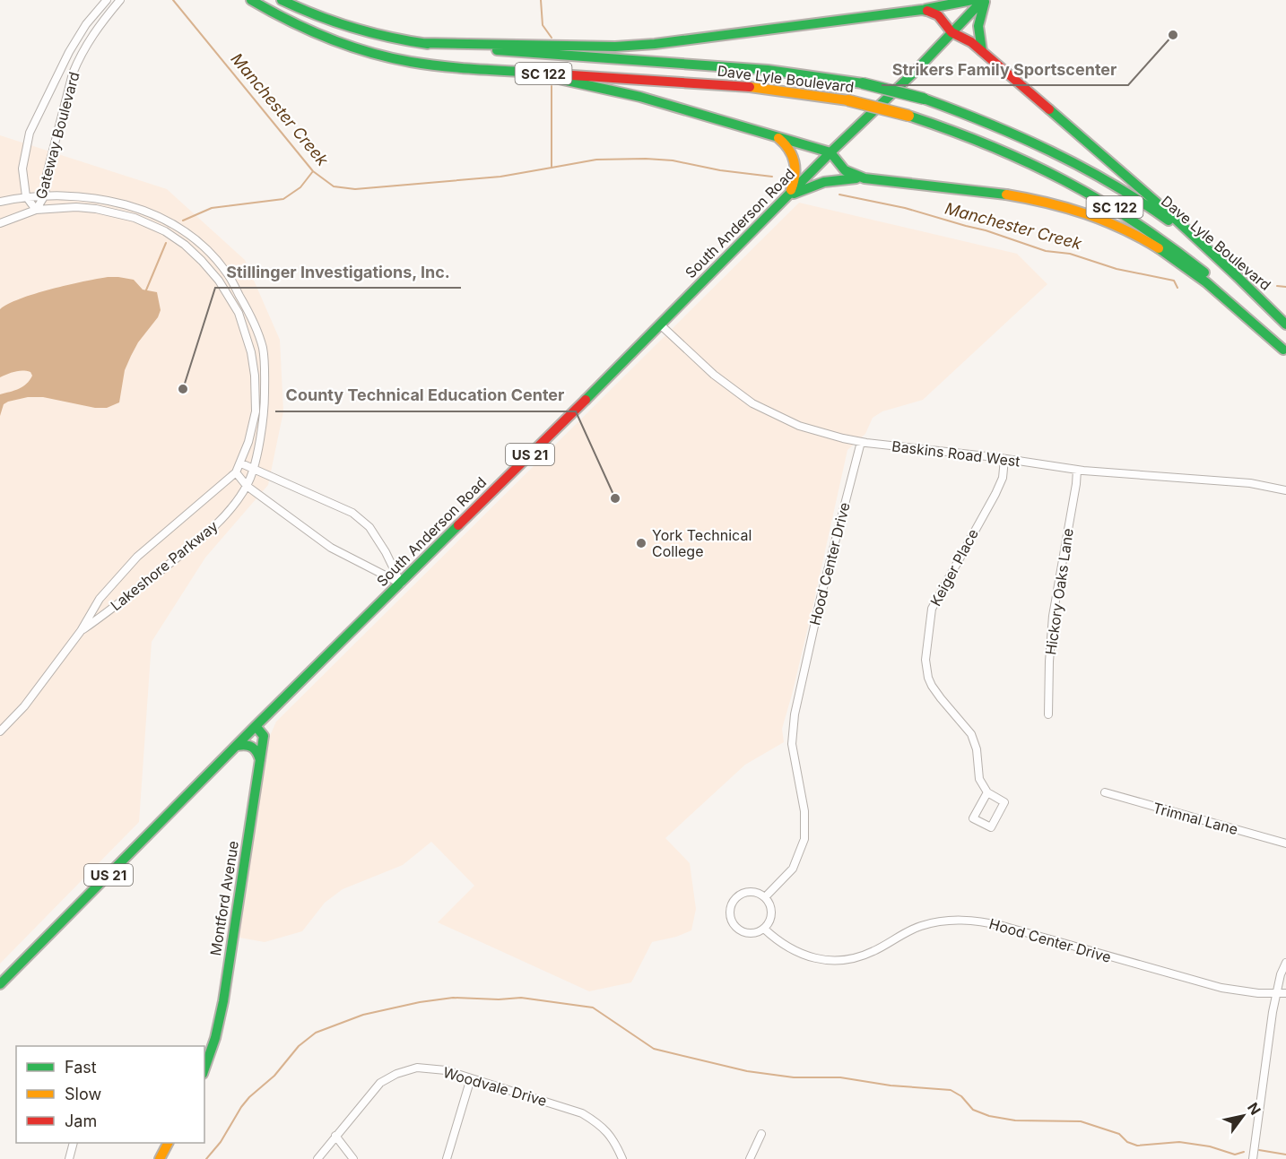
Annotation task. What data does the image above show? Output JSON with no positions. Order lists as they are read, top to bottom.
{
  "streets": {
    "main road": [
      "SC 122",
      "Dave Lyle Boulevard",
      "South Anderson Road",
      "US 21",
      "Montford Avenue"
    ],
    "street": [
      "Gateway Boulevard",
      "Baskins Road West",
      "Hood Center Drive",
      "Lakeshore Parkway",
      "Keiger Place",
      "Hickory Oaks Lane",
      "Trimnal Lane",
      "Woodvale Drive"
    ]
  },
  "crossings": [
    ["Gateway Boulevard", "Lakeshore Parkway"],
    ["South Anderson Road", "Baskins Road West"],
    ["South Anderson Road", "US 21"],
    ["South Anderson Road", "Montford Avenue"],
    ["Baskins Road West", "Hood Center Drive"],
    ["Baskins Road West", "Keiger Place"],
    ["Baskins Road West", "Hickory Oaks Lane"]
  ],
  "water": ["Manchester Creek"],
  "places": [
    "Strikers Family Sportscenter",
    "Stillinger Investigations, Inc.",
    "County Technical Education Center",
    "York Technical College"
  ],
  "legend": ["Fast", "Slow", "Jam"],
  "north": "top right"
}
